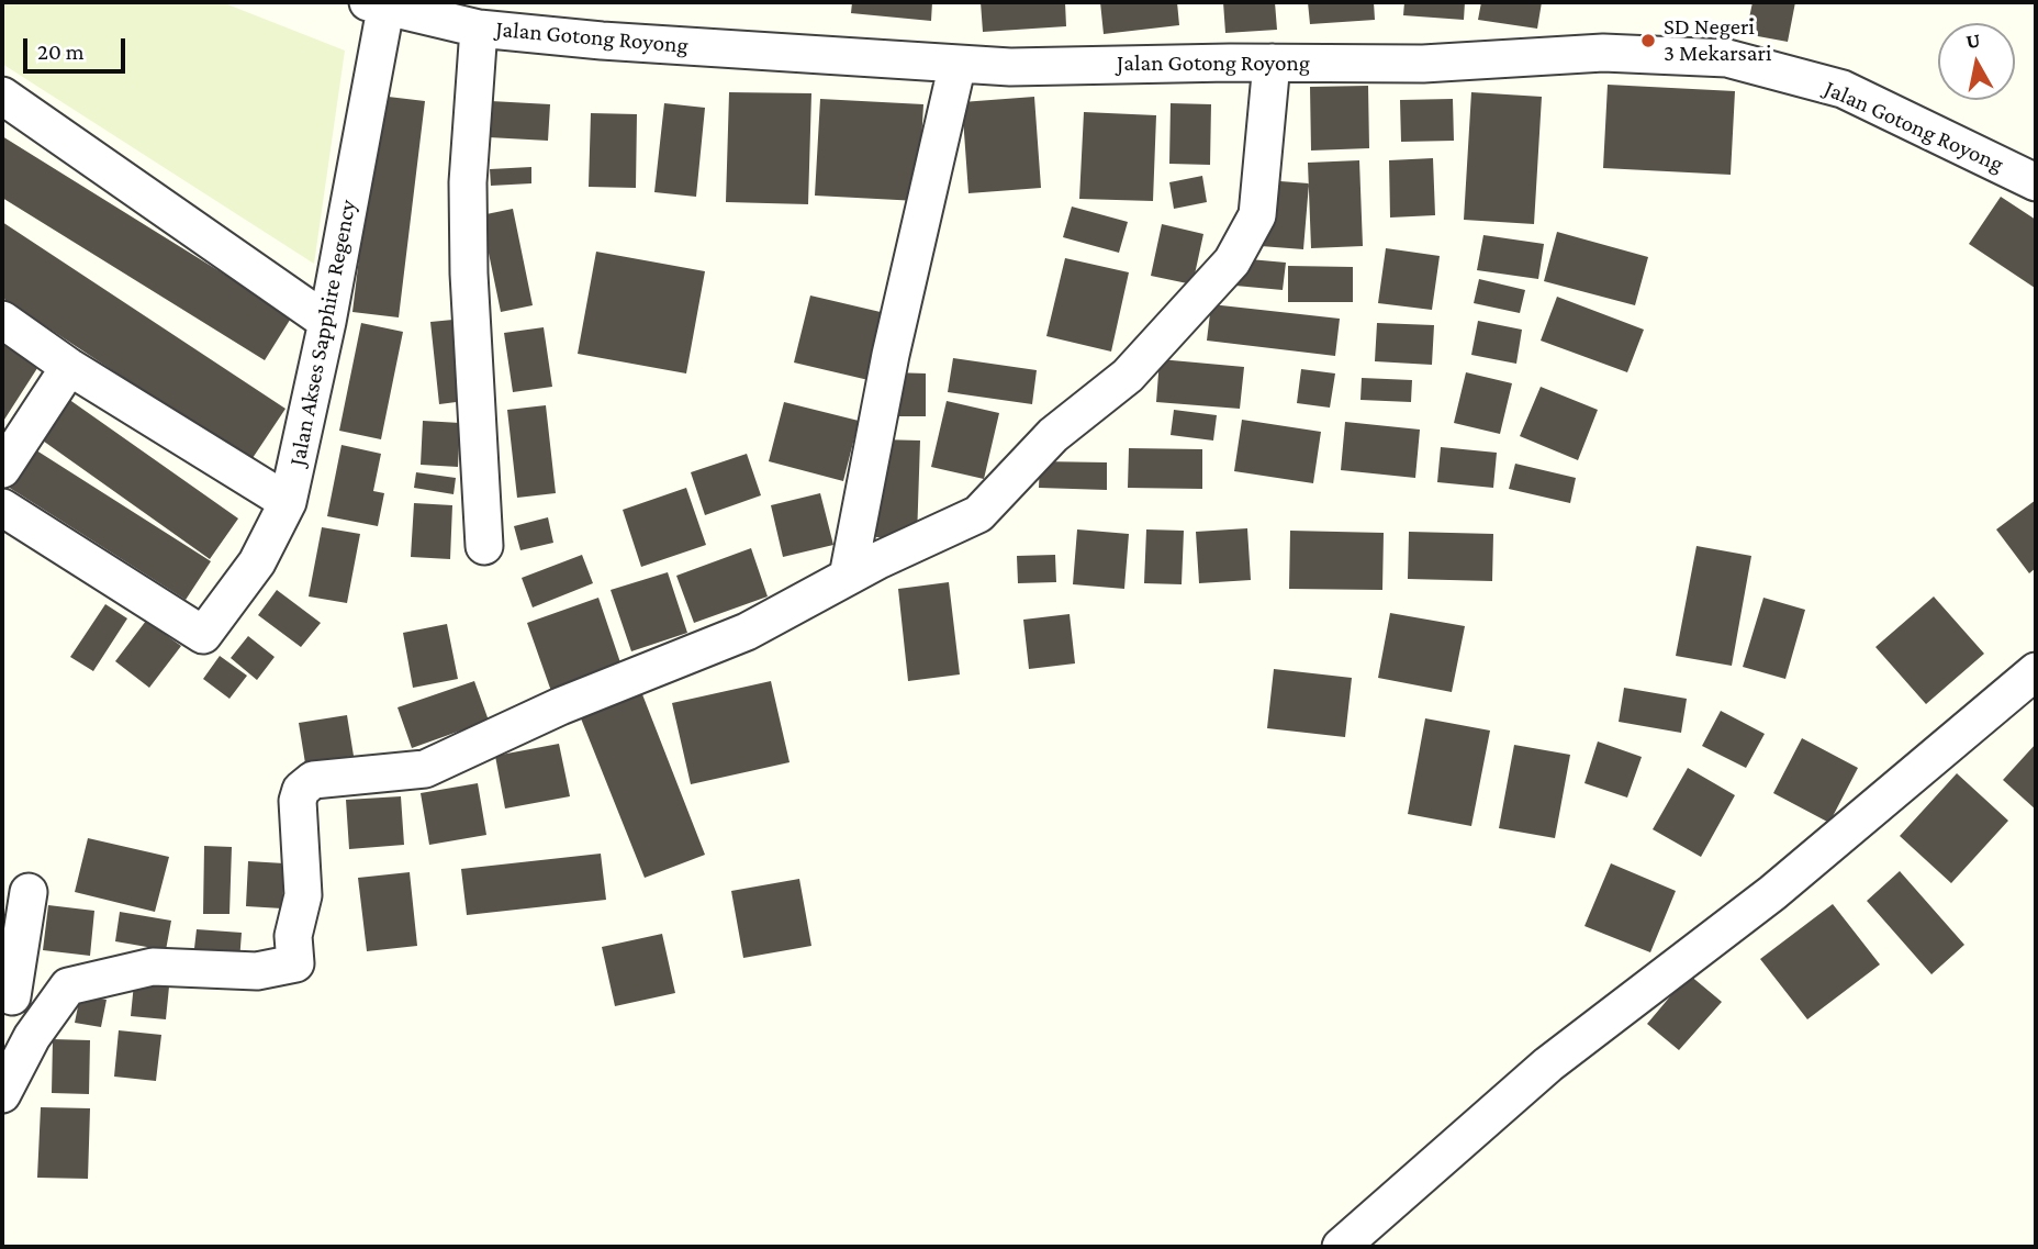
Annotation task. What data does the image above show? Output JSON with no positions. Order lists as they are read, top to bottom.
{
  "streets": {
    "street": ["Jalan Gotong Royong", "Jalan Akses Sapphire Regency"]
  },
  "crossings": [
    ["Jalan Gotong Royong", "Jalan Akses Sapphire Regency"]
  ],
  "places": ["SD Negeri 3 Mekarsari"],
  "scale_bar": "20 m",
  "north": "top"
}
